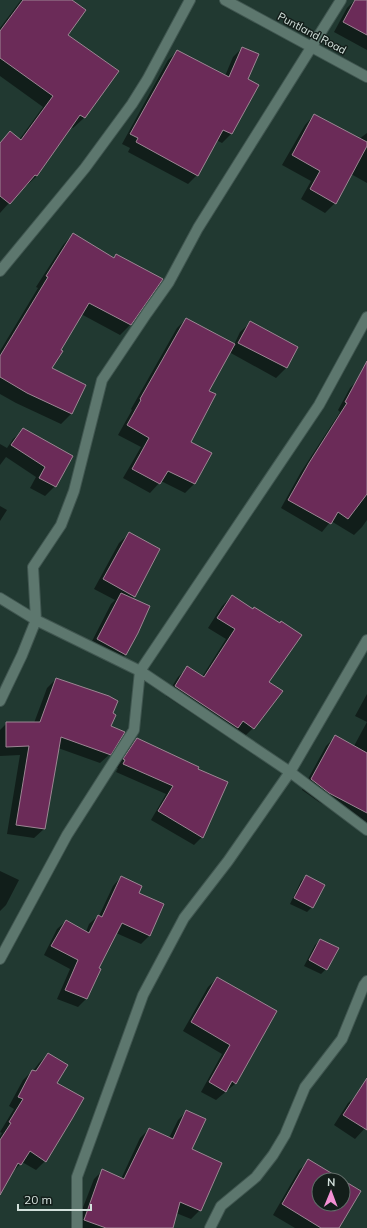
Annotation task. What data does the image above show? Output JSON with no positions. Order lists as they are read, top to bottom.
{
  "streets": {
    "street": ["Puntland Road"]
  },
  "scale_bar": "20 m",
  "north": "top"
}
